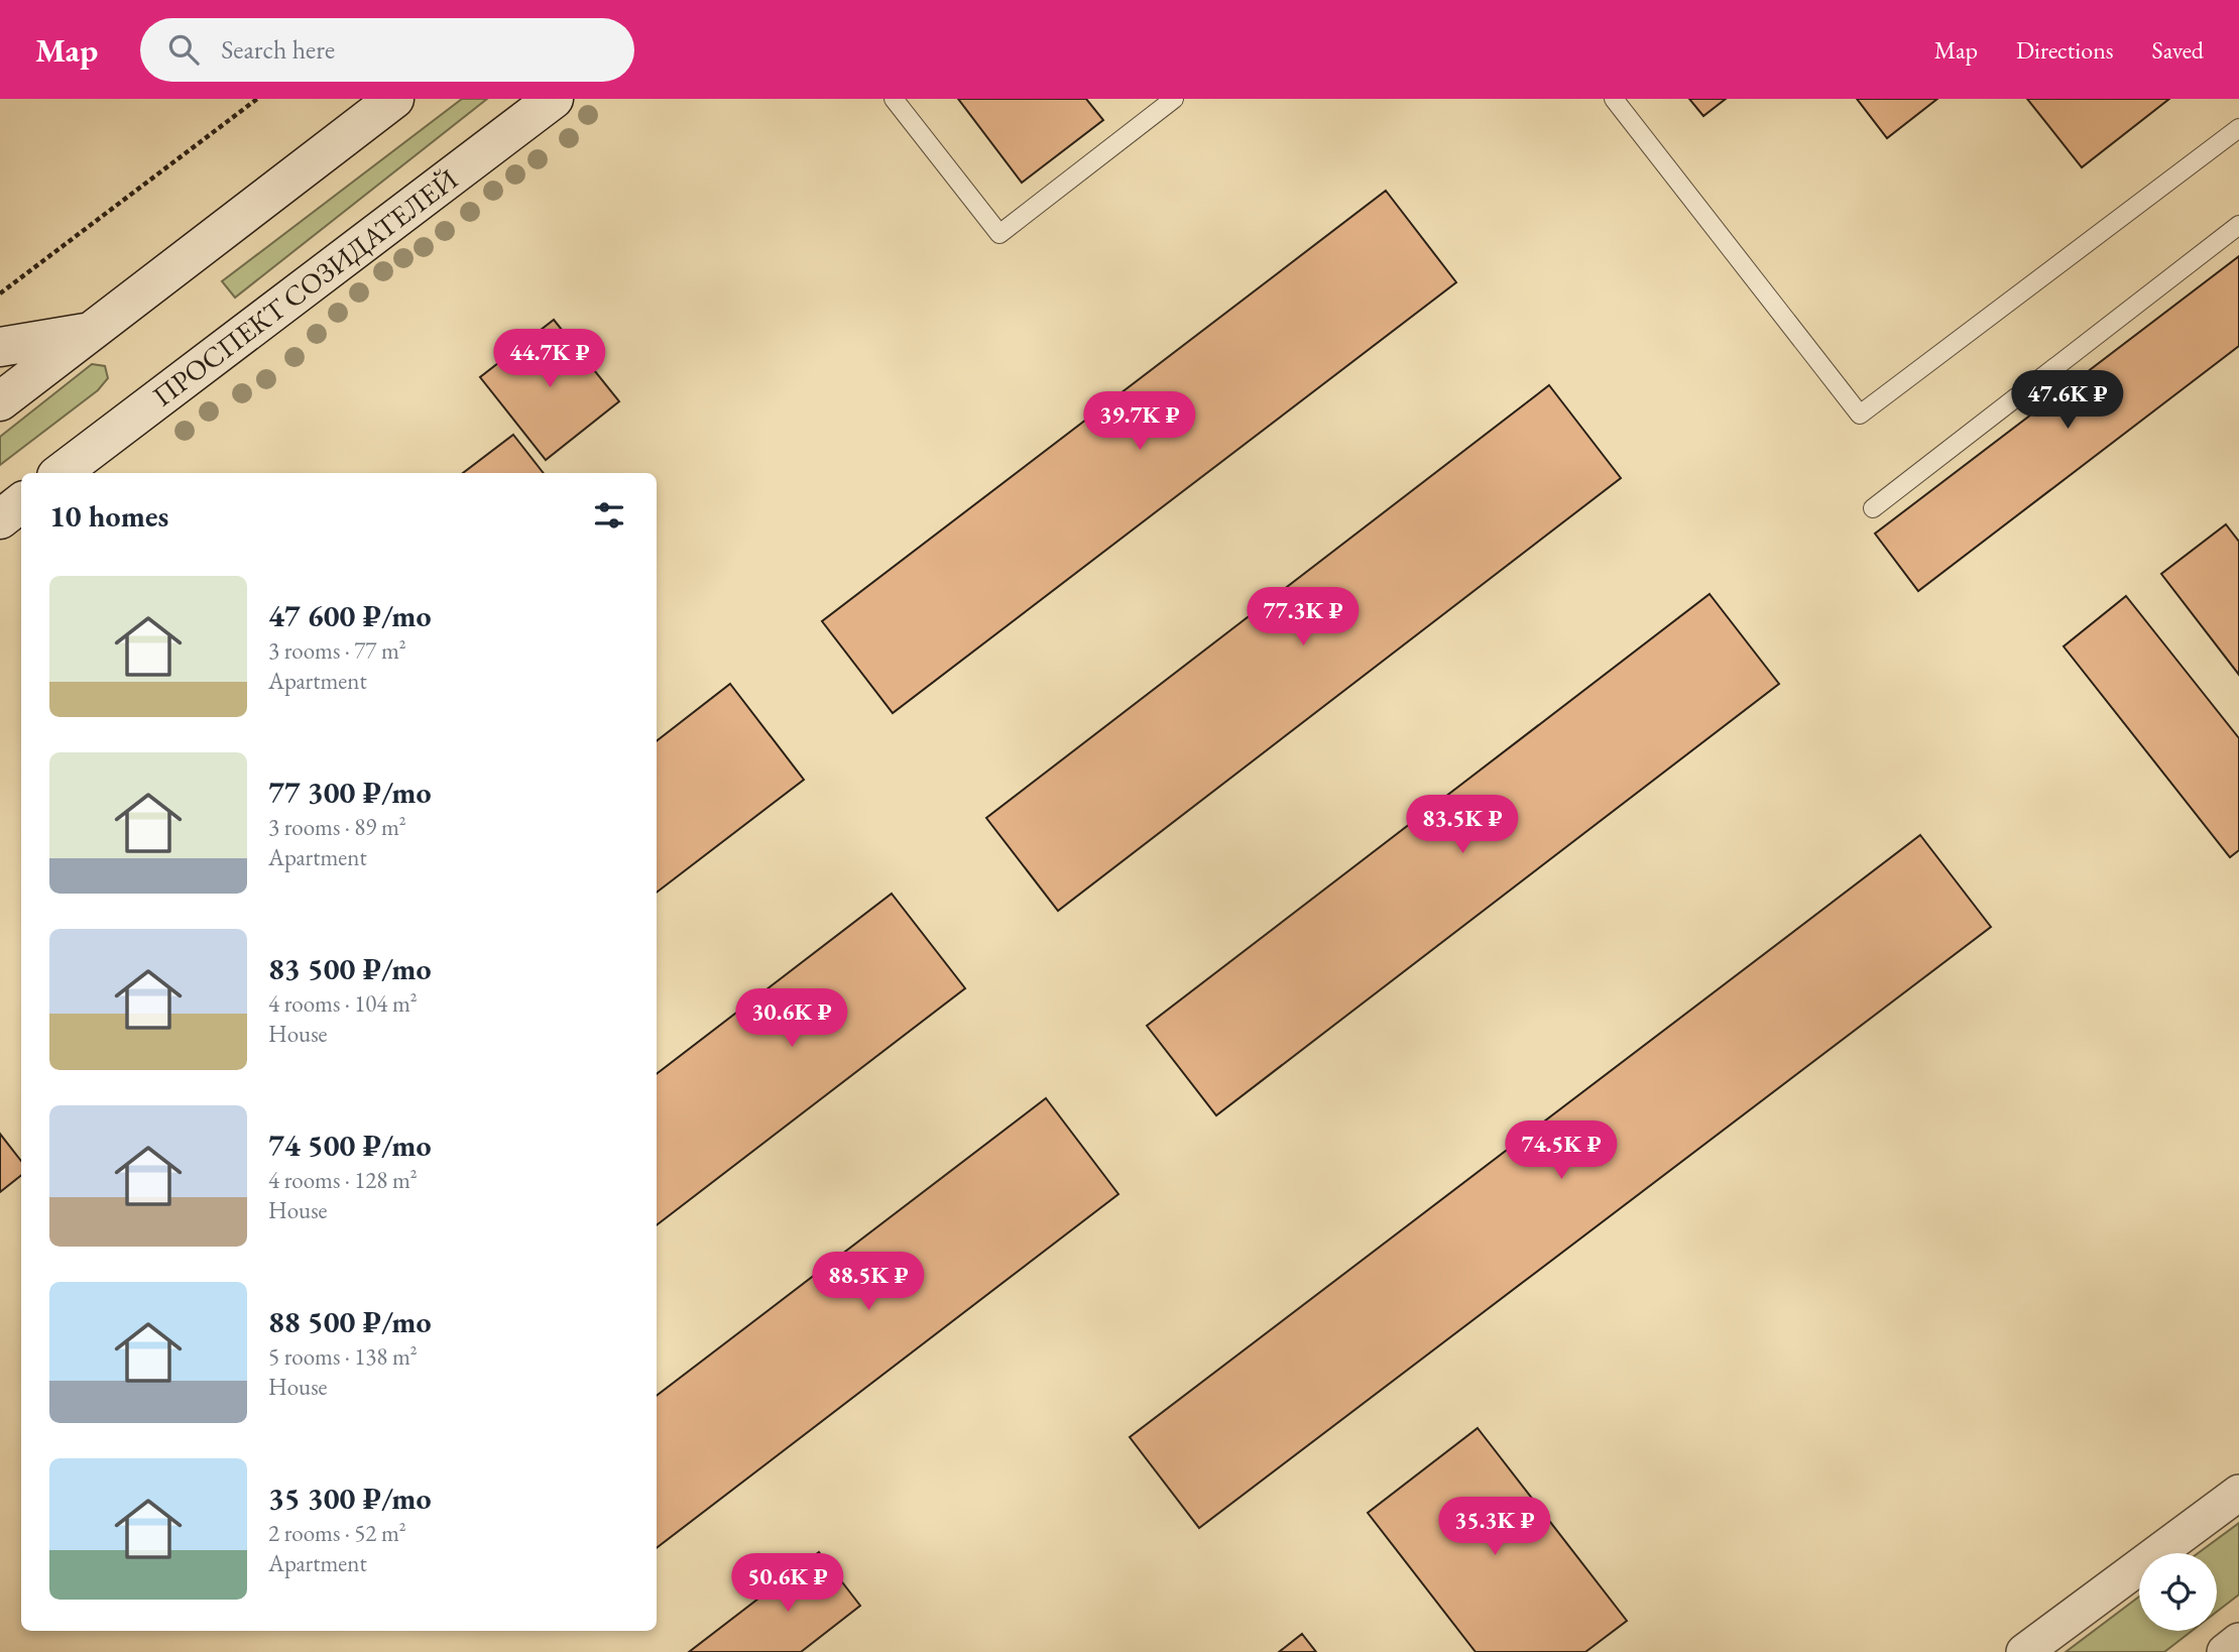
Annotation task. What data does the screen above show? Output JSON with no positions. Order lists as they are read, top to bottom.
{
  "streets": {
    "main road": ["ПРОСПЕКТ СОЗИДАТЕЛЕЙ"]
  },
  "page": {
    "header": "Map",
    "search": "Search here",
    "nav": ["Map", "Directions", "Saved"],
    "price": [
      "44.7K ₽",
      "47.6K ₽",
      "39.7K ₽",
      "77.3K ₽",
      "83.5K ₽",
      "30.6K ₽",
      "74.5K ₽",
      "88.5K ₽",
      "35.3K ₽",
      "50.6K ₽"
    ],
    "heading": "10 homes",
    "list": [
      {
        "name": "47 600 ₽/mo",
        "note": "3 rooms · 77 m² · Apartment"
      },
      {
        "name": "77 300 ₽/mo",
        "note": "3 rooms · 89 m² · Apartment"
      },
      {
        "name": "83 500 ₽/mo",
        "note": "4 rooms · 104 m² · House"
      },
      {
        "name": "74 500 ₽/mo",
        "note": "4 rooms · 128 m² · House"
      },
      {
        "name": "88 500 ₽/mo",
        "note": "5 rooms · 138 m² · House"
      },
      {
        "name": "35 300 ₽/mo",
        "note": "2 rooms · 52 m² · Apartment"
      }
    ]
  }
}
